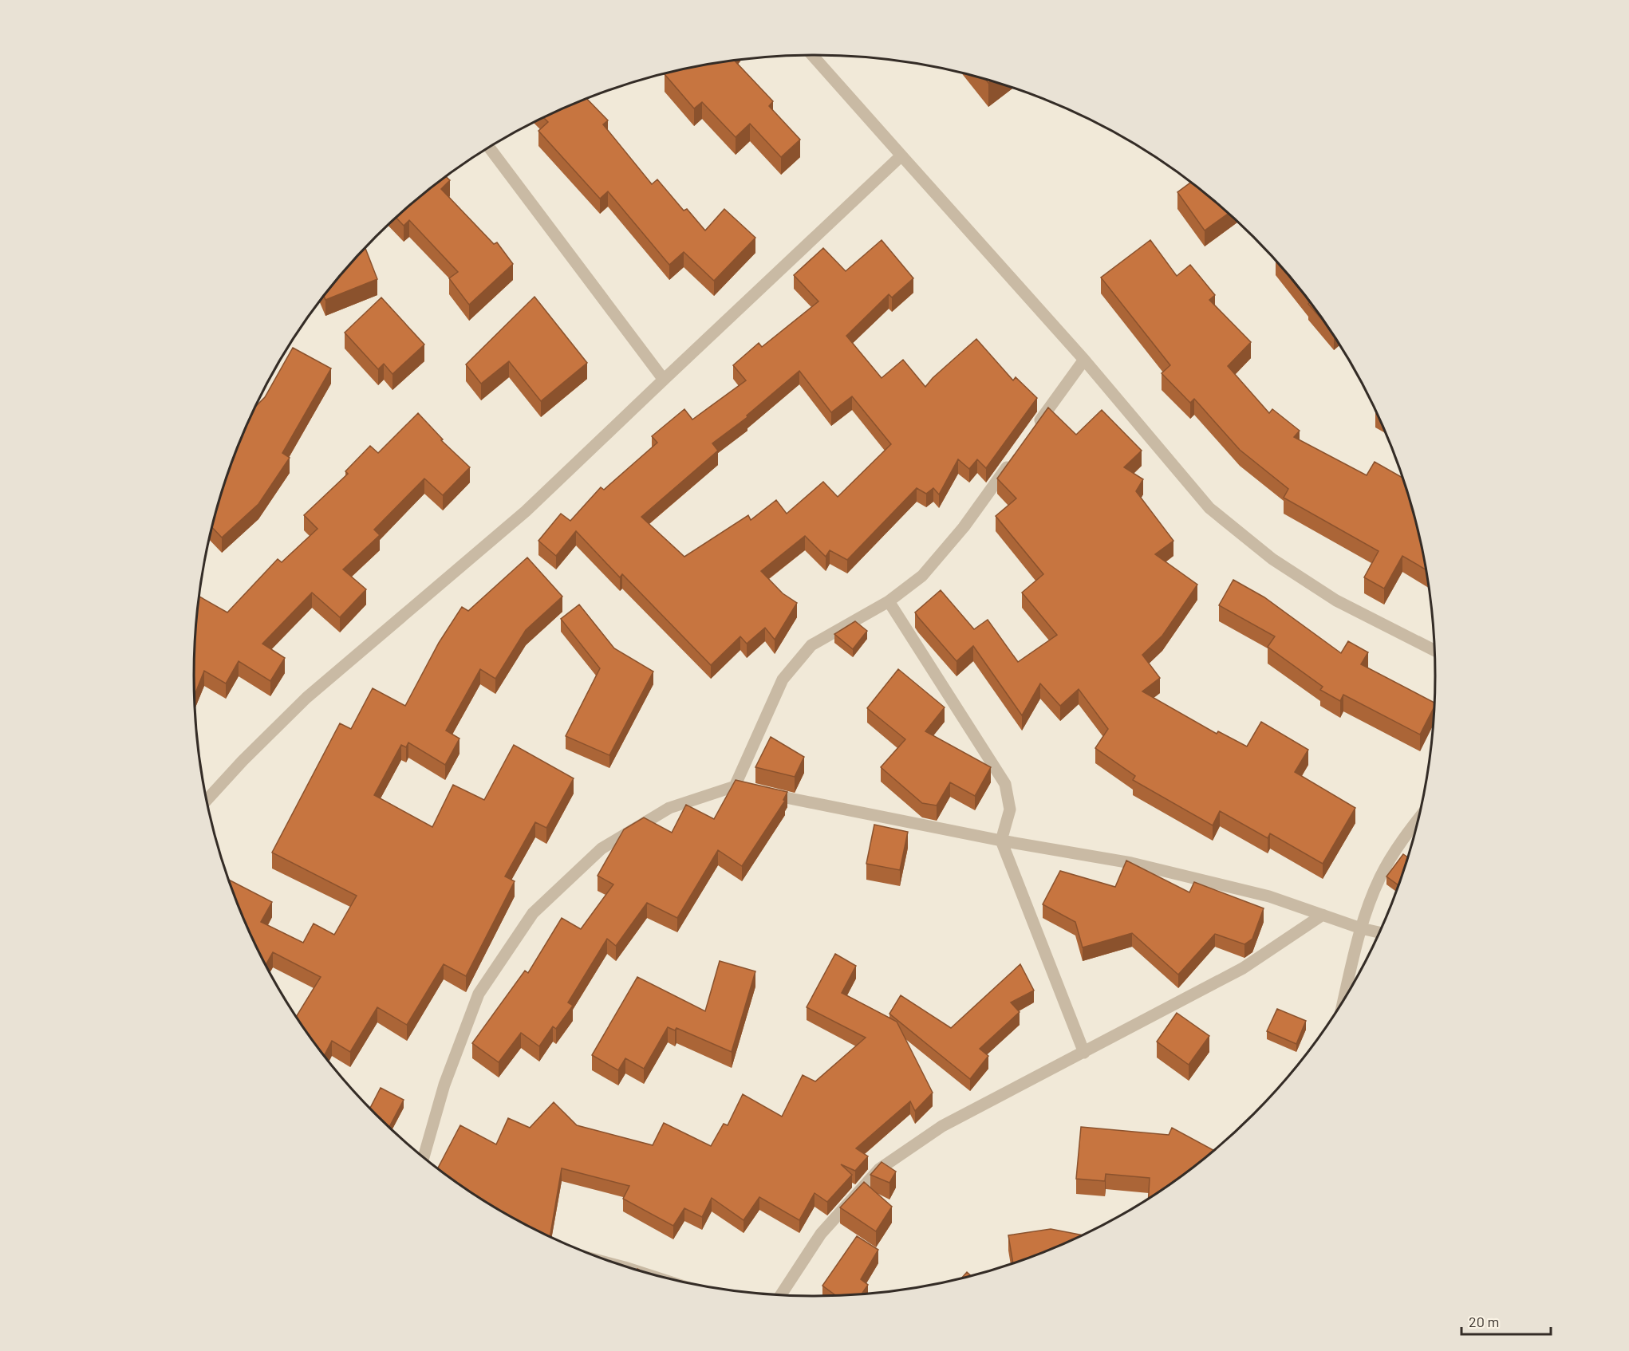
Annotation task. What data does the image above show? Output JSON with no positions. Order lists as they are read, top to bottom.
{
  "scale_bar": "20 m"
}
